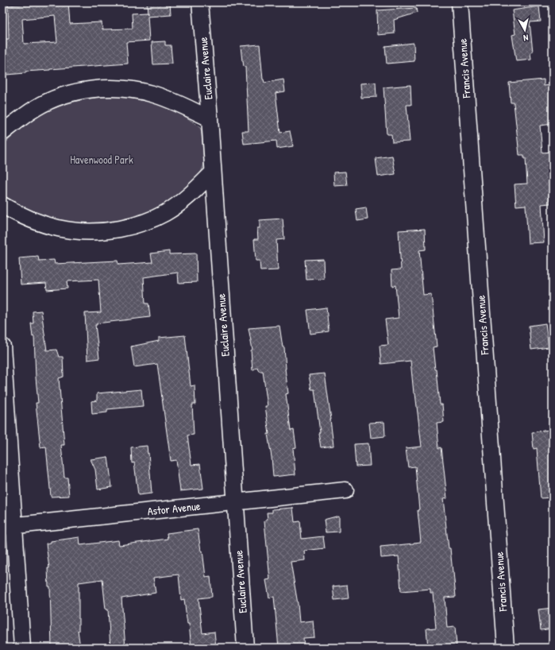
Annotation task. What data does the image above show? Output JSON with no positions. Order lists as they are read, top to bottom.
{
  "streets": {
    "street": ["Euclaire Avenue", "Francis Avenue", "Astor Avenue"]
  },
  "crossings": [
    ["Euclaire Avenue", "Astor Avenue"]
  ],
  "parks": ["Havenwood Park"],
  "north": "bottom"
}
